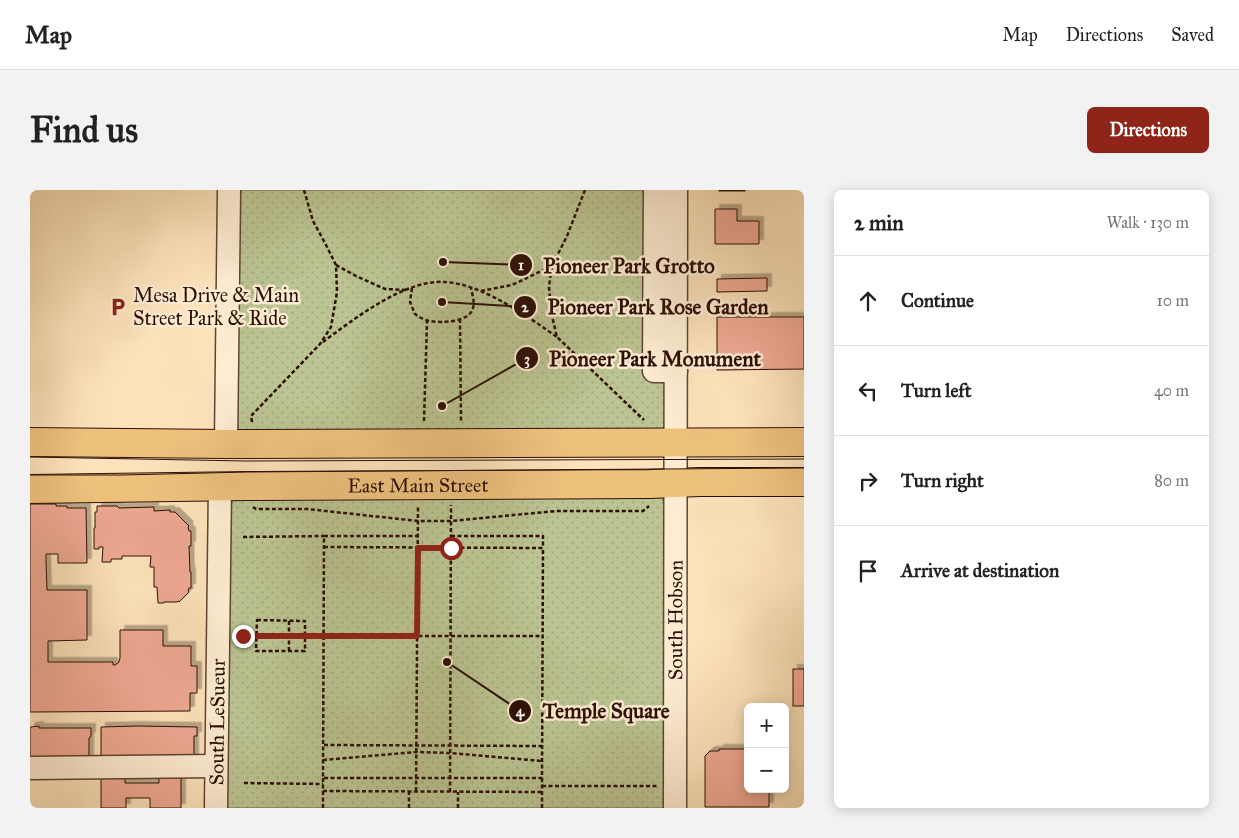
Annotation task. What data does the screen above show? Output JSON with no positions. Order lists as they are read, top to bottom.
{
  "streets": {
    "main road": ["East Main Street"],
    "street": ["South Hobson", "South LeSueur"]
  },
  "crossings": [
    ["East Main Street", "South Hobson"],
    ["East Main Street", "South LeSueur"]
  ],
  "places": {
    "other": [
      "Pioneer Park Grotto",
      "Pioneer Park Rose Garden",
      "Pioneer Park Monument",
      "Temple Square"
    ],
    "parking": ["Mesa Drive & Main Street Park & Ride"]
  },
  "page": {
    "header": "Map",
    "nav": ["Map", "Directions", "Saved"],
    "buttons": "Directions",
    "title": "Find us",
    "heading": ["2 min", "Walk · 130 m"],
    "list": [
      ["Continue", "10 m"],
      ["Turn left", "40 m"],
      ["Turn right", "80 m"],
      "Arrive at destination"
    ],
    "map_buttons": ["+", "−"]
  }
}
